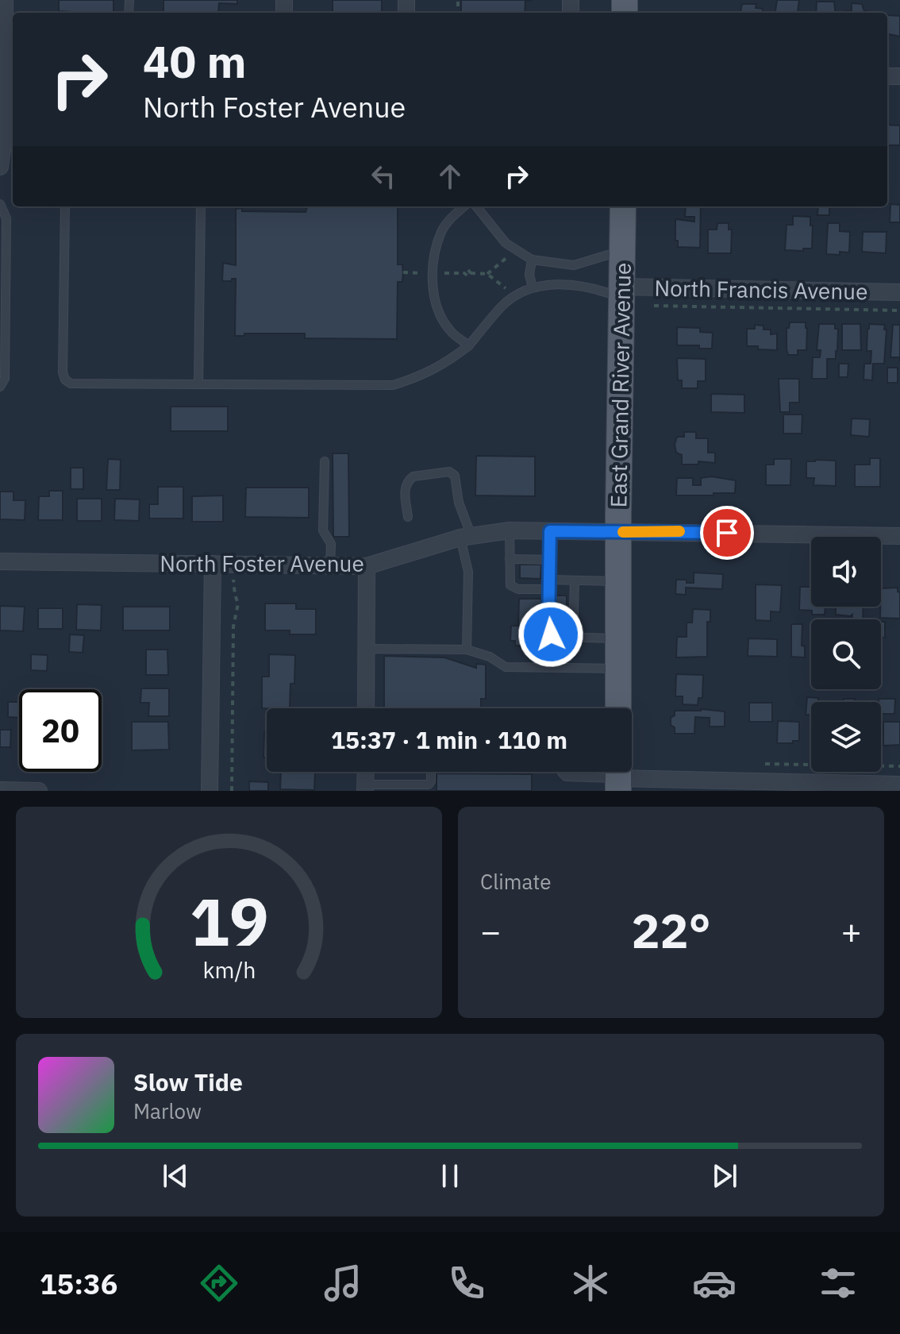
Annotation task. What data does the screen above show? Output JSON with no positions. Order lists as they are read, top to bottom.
{
  "streets": {
    "main road": ["East Grand River Avenue"],
    "street": ["North Francis Avenue", "North Foster Avenue"]
  },
  "crossings": [
    ["North Francis Avenue", "East Grand River Avenue"],
    ["East Grand River Avenue", "North Foster Avenue"]
  ],
  "page": {
    "turn": ["40 m", "North Foster Avenue"],
    "limit": "20",
    "trip": "15:37 · 1 min · 110 m",
    "tile": "Climate",
    "heat": ["−", "22°", "+"],
    "song": ["Slow Tide", "Marlow"],
    "tabs": "15:36",
    "gauge": ["19", "km/h"]
  }
}
